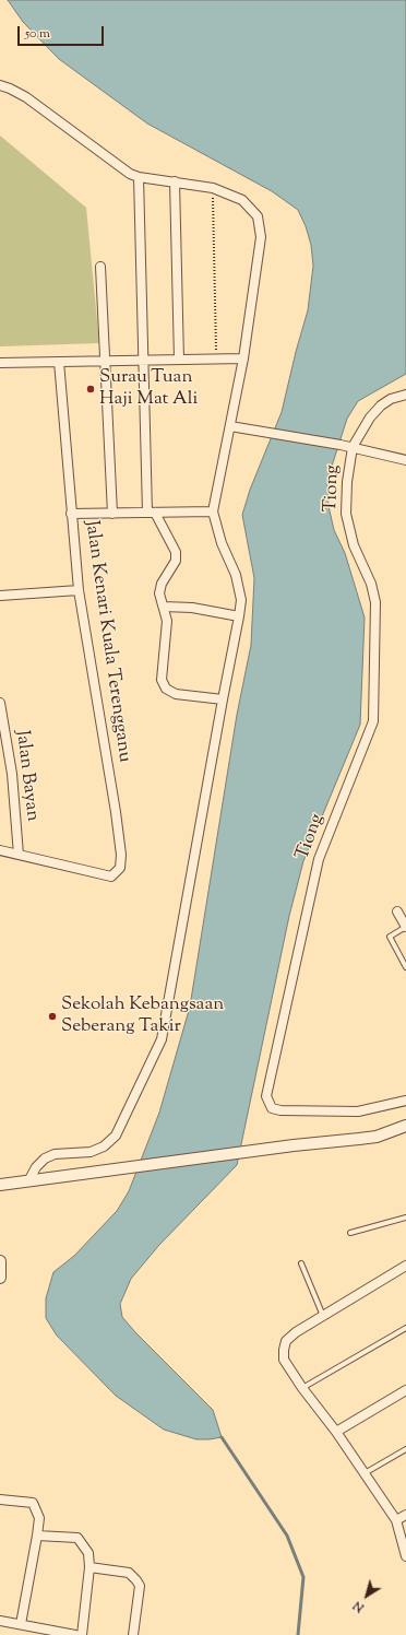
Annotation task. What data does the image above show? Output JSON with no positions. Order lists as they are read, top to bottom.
{
  "streets": {
    "street": ["Tiong", "Jalan Kenari Kuala Terengganu", "Jalan Bayan"]
  },
  "crossings": [
    ["Jalan Kenari Kuala Terengganu", "Jalan Bayan"]
  ],
  "places": ["Surau Tuan Haji Mat Ali", "Sekolah Kebangsaan Seberang Takir"],
  "scale_bar": "50 m",
  "north": "bottom left"
}
